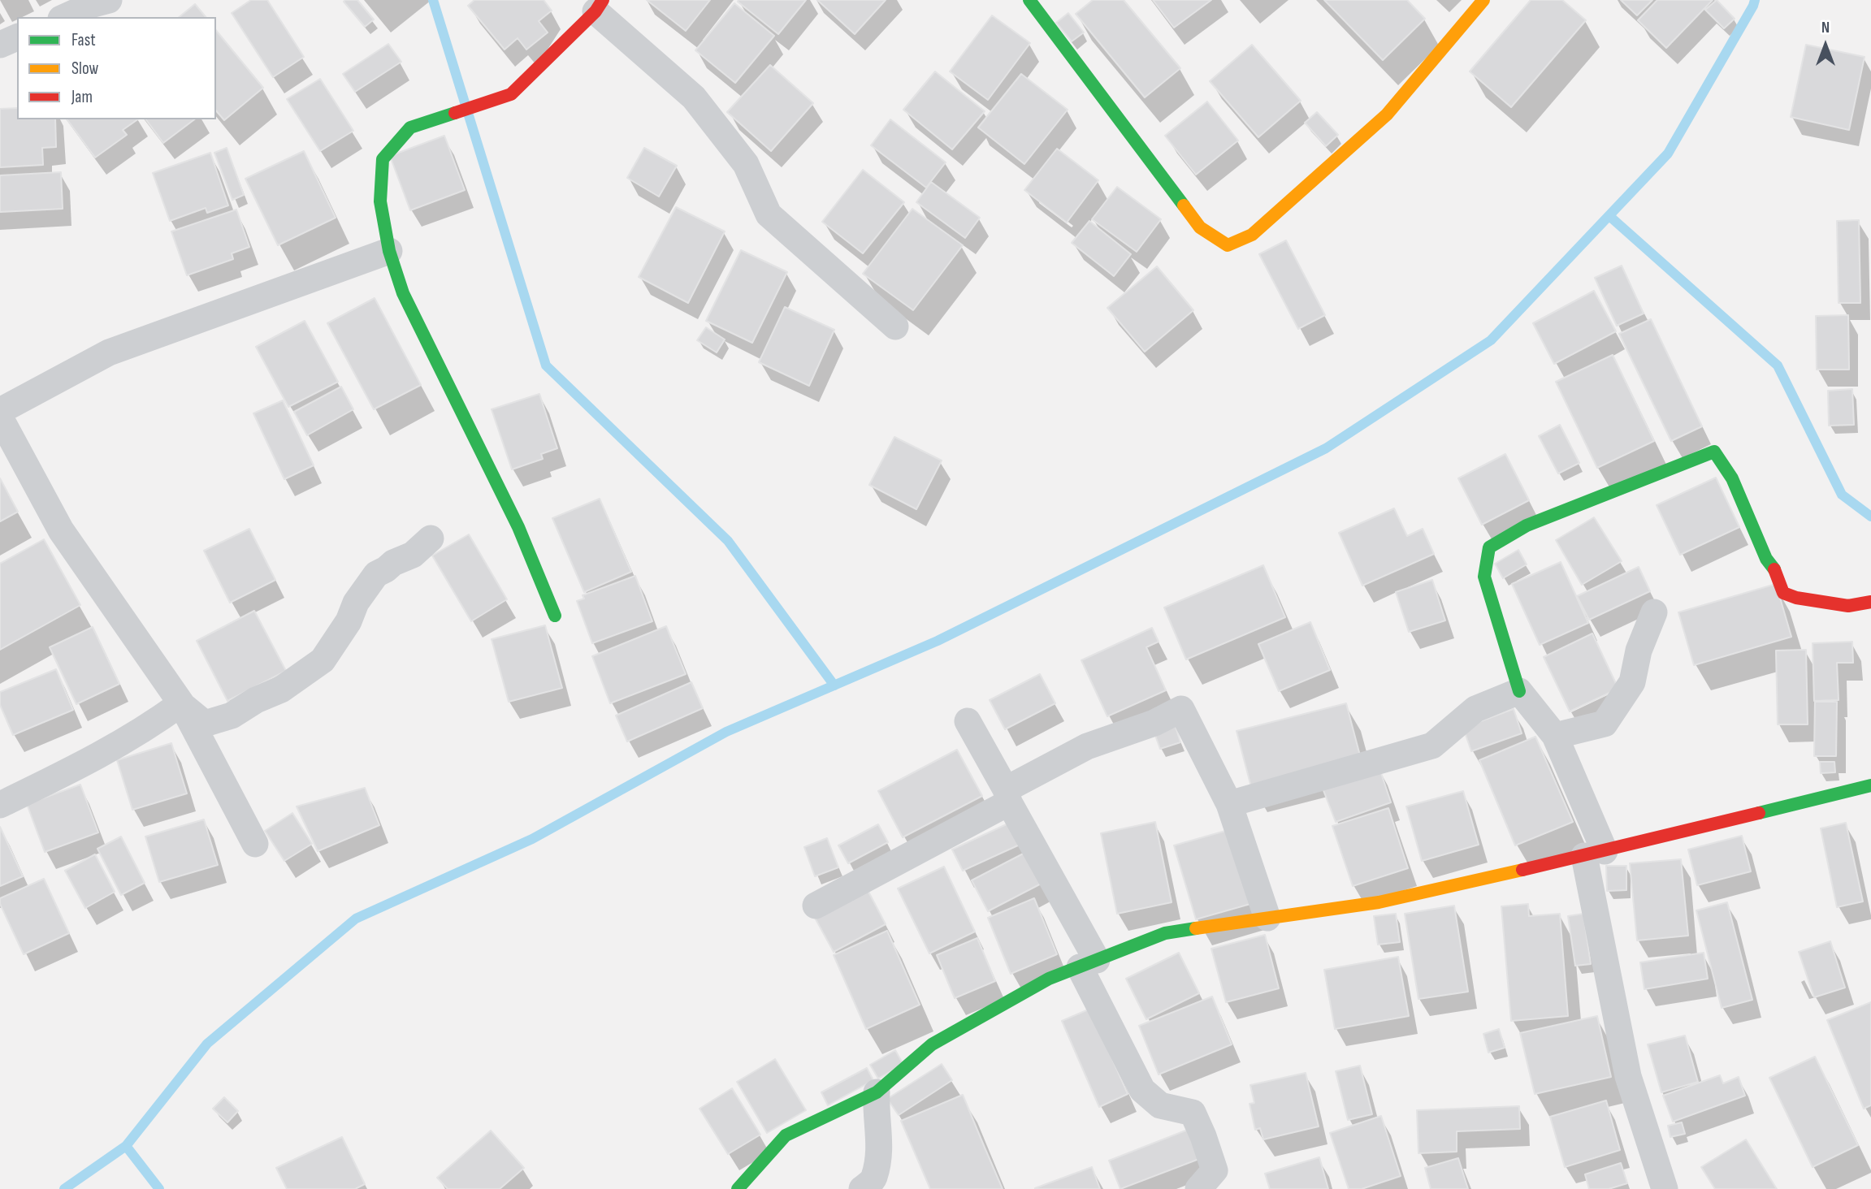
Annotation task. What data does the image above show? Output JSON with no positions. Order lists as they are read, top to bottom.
{
  "legend": ["Fast", "Slow", "Jam"],
  "north": "top"
}
